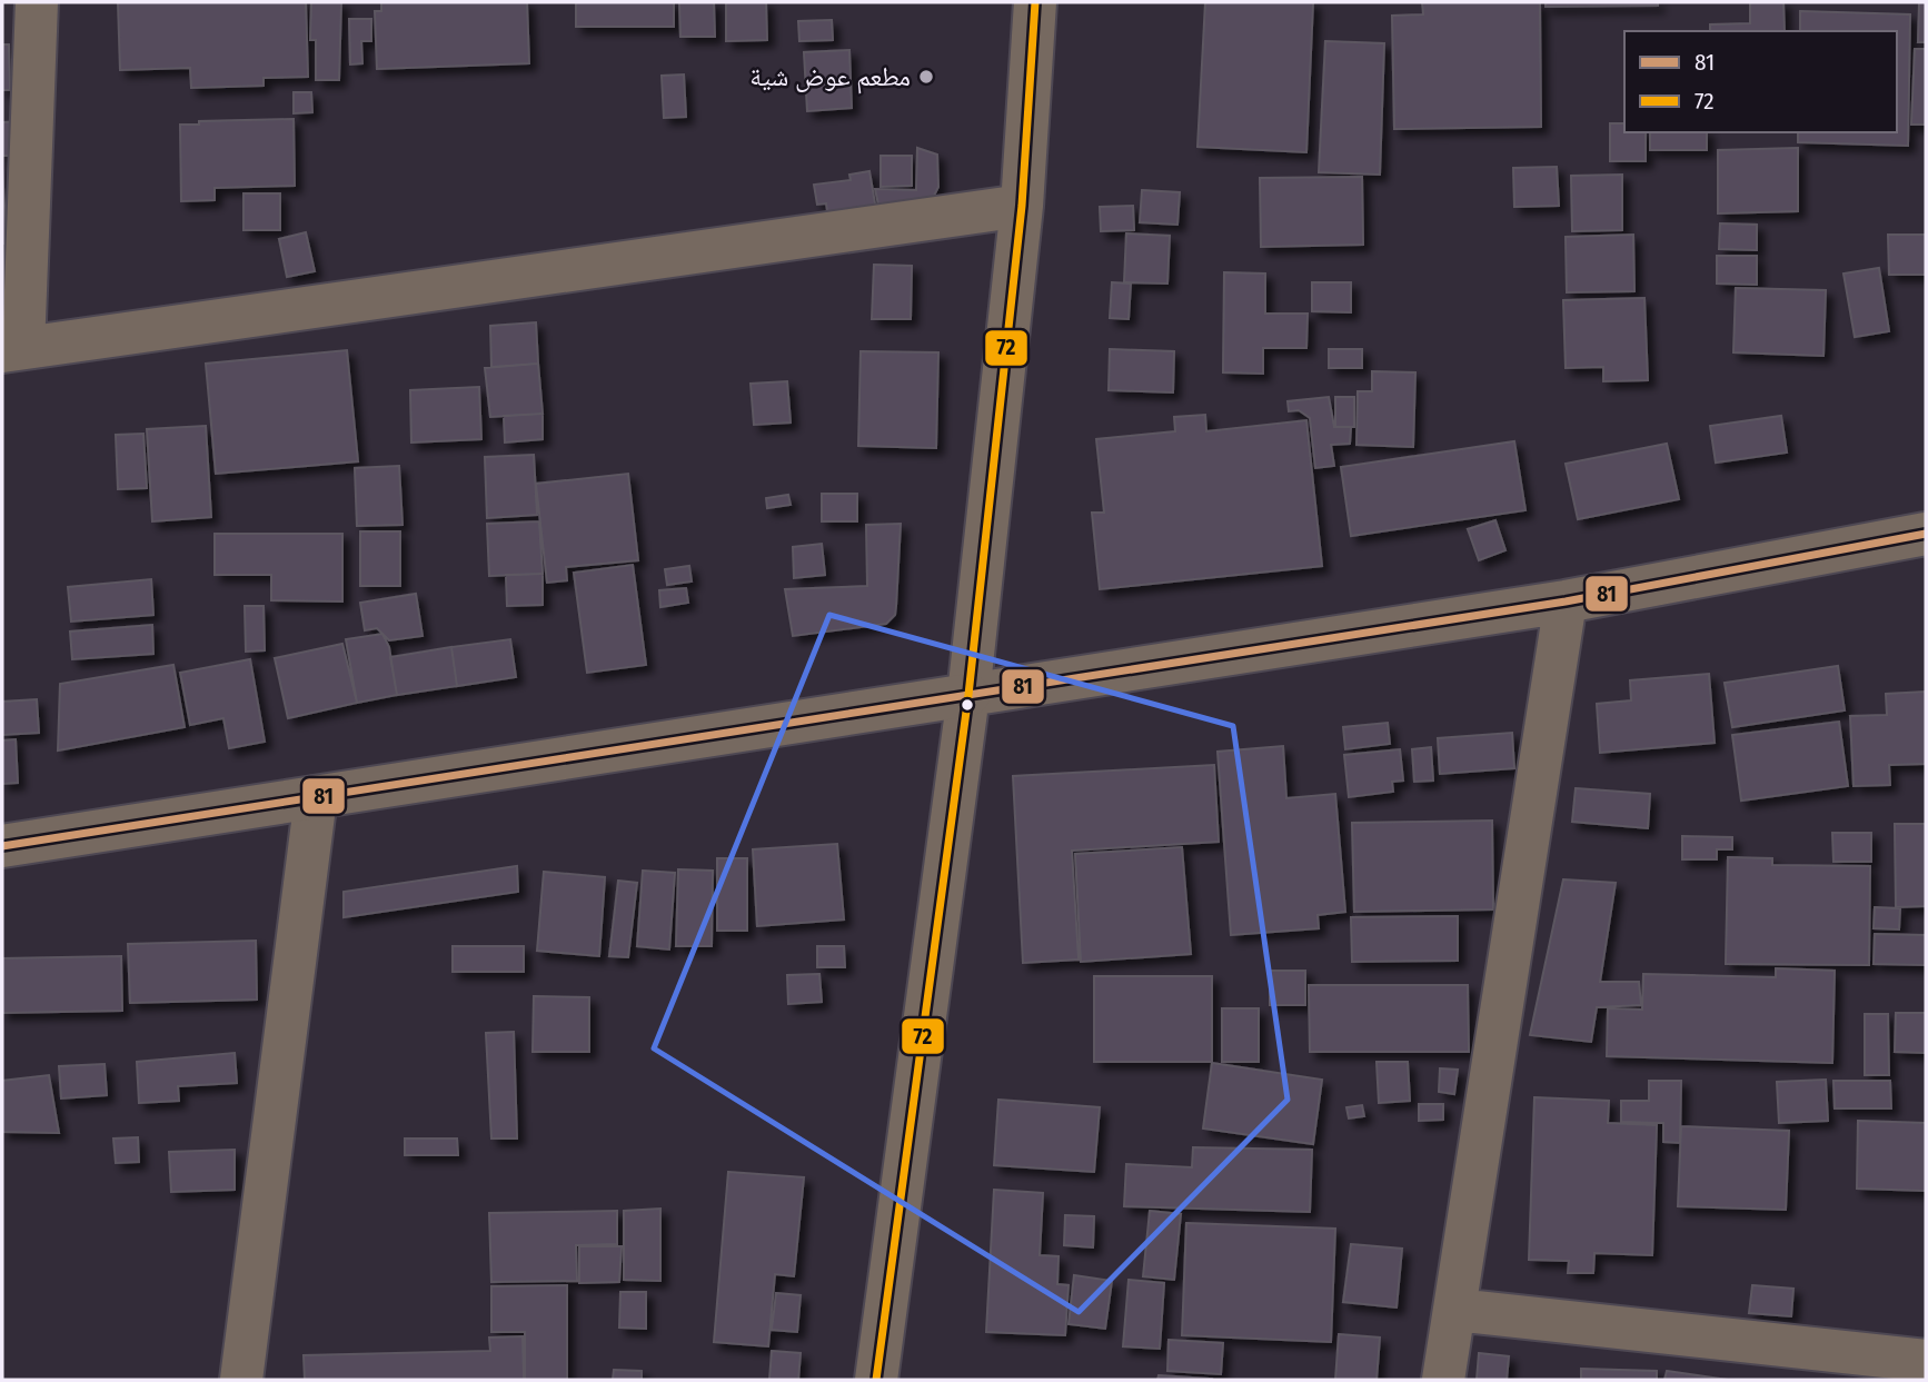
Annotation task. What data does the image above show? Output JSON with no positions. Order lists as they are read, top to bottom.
{
  "places": ["مطعم عوض شية"],
  "lines": ["transit line 72", "transit line 81"],
  "legend": ["81", "72"]
}
